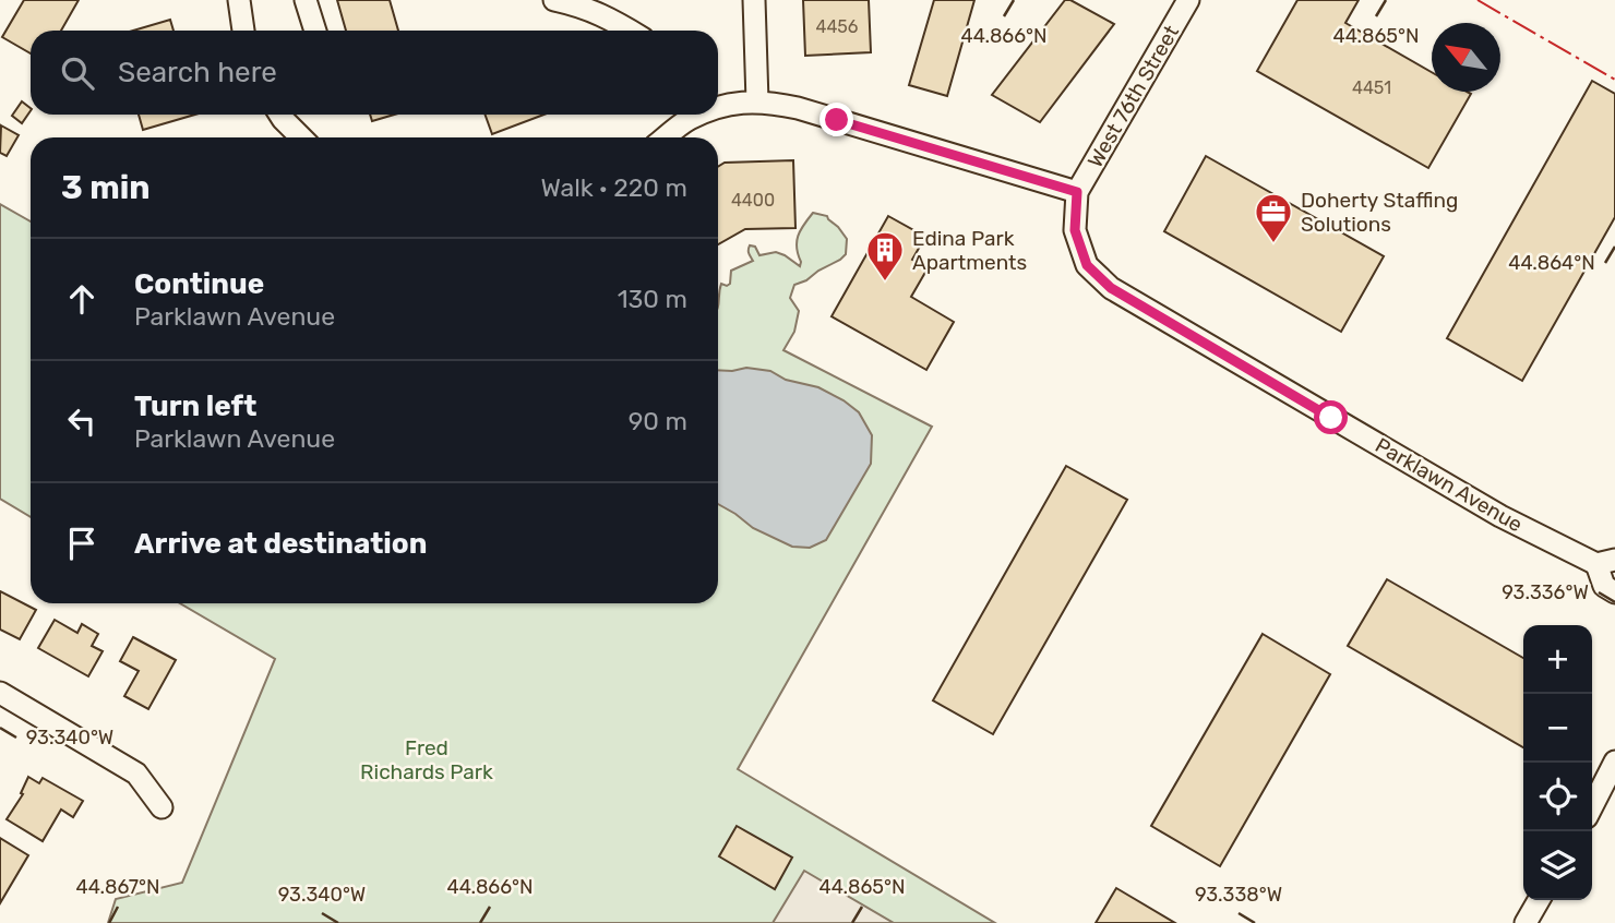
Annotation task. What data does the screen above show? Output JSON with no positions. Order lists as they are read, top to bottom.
{
  "streets": {
    "street": ["West 76th Street", "Parklawn Avenue"]
  },
  "crossings": [
    ["West 76th Street", "Parklawn Avenue"]
  ],
  "parks": ["Fred Richards Park"],
  "places": {
    "office": ["Doherty Staffing Solutions"],
    "building": ["Edina Park Apartments"]
  },
  "house_numbers": ["4456", "4451", "4400"],
  "north": "top left",
  "page": {
    "search": "Search here",
    "heading": ["3 min", "Walk · 220 m"],
    "list": [
      ["Continue", "Parklawn Avenue", "130 m"],
      ["Turn left", "Parklawn Avenue", "90 m"],
      "Arrive at destination"
    ],
    "map_buttons": ["+", "−"]
  },
  "coordinates": [
    "44.866°N",
    "44.865°N",
    "44.864°N",
    "93.336°W",
    "93.340°W",
    "44.867°N",
    "93.338°W"
  ]
}
